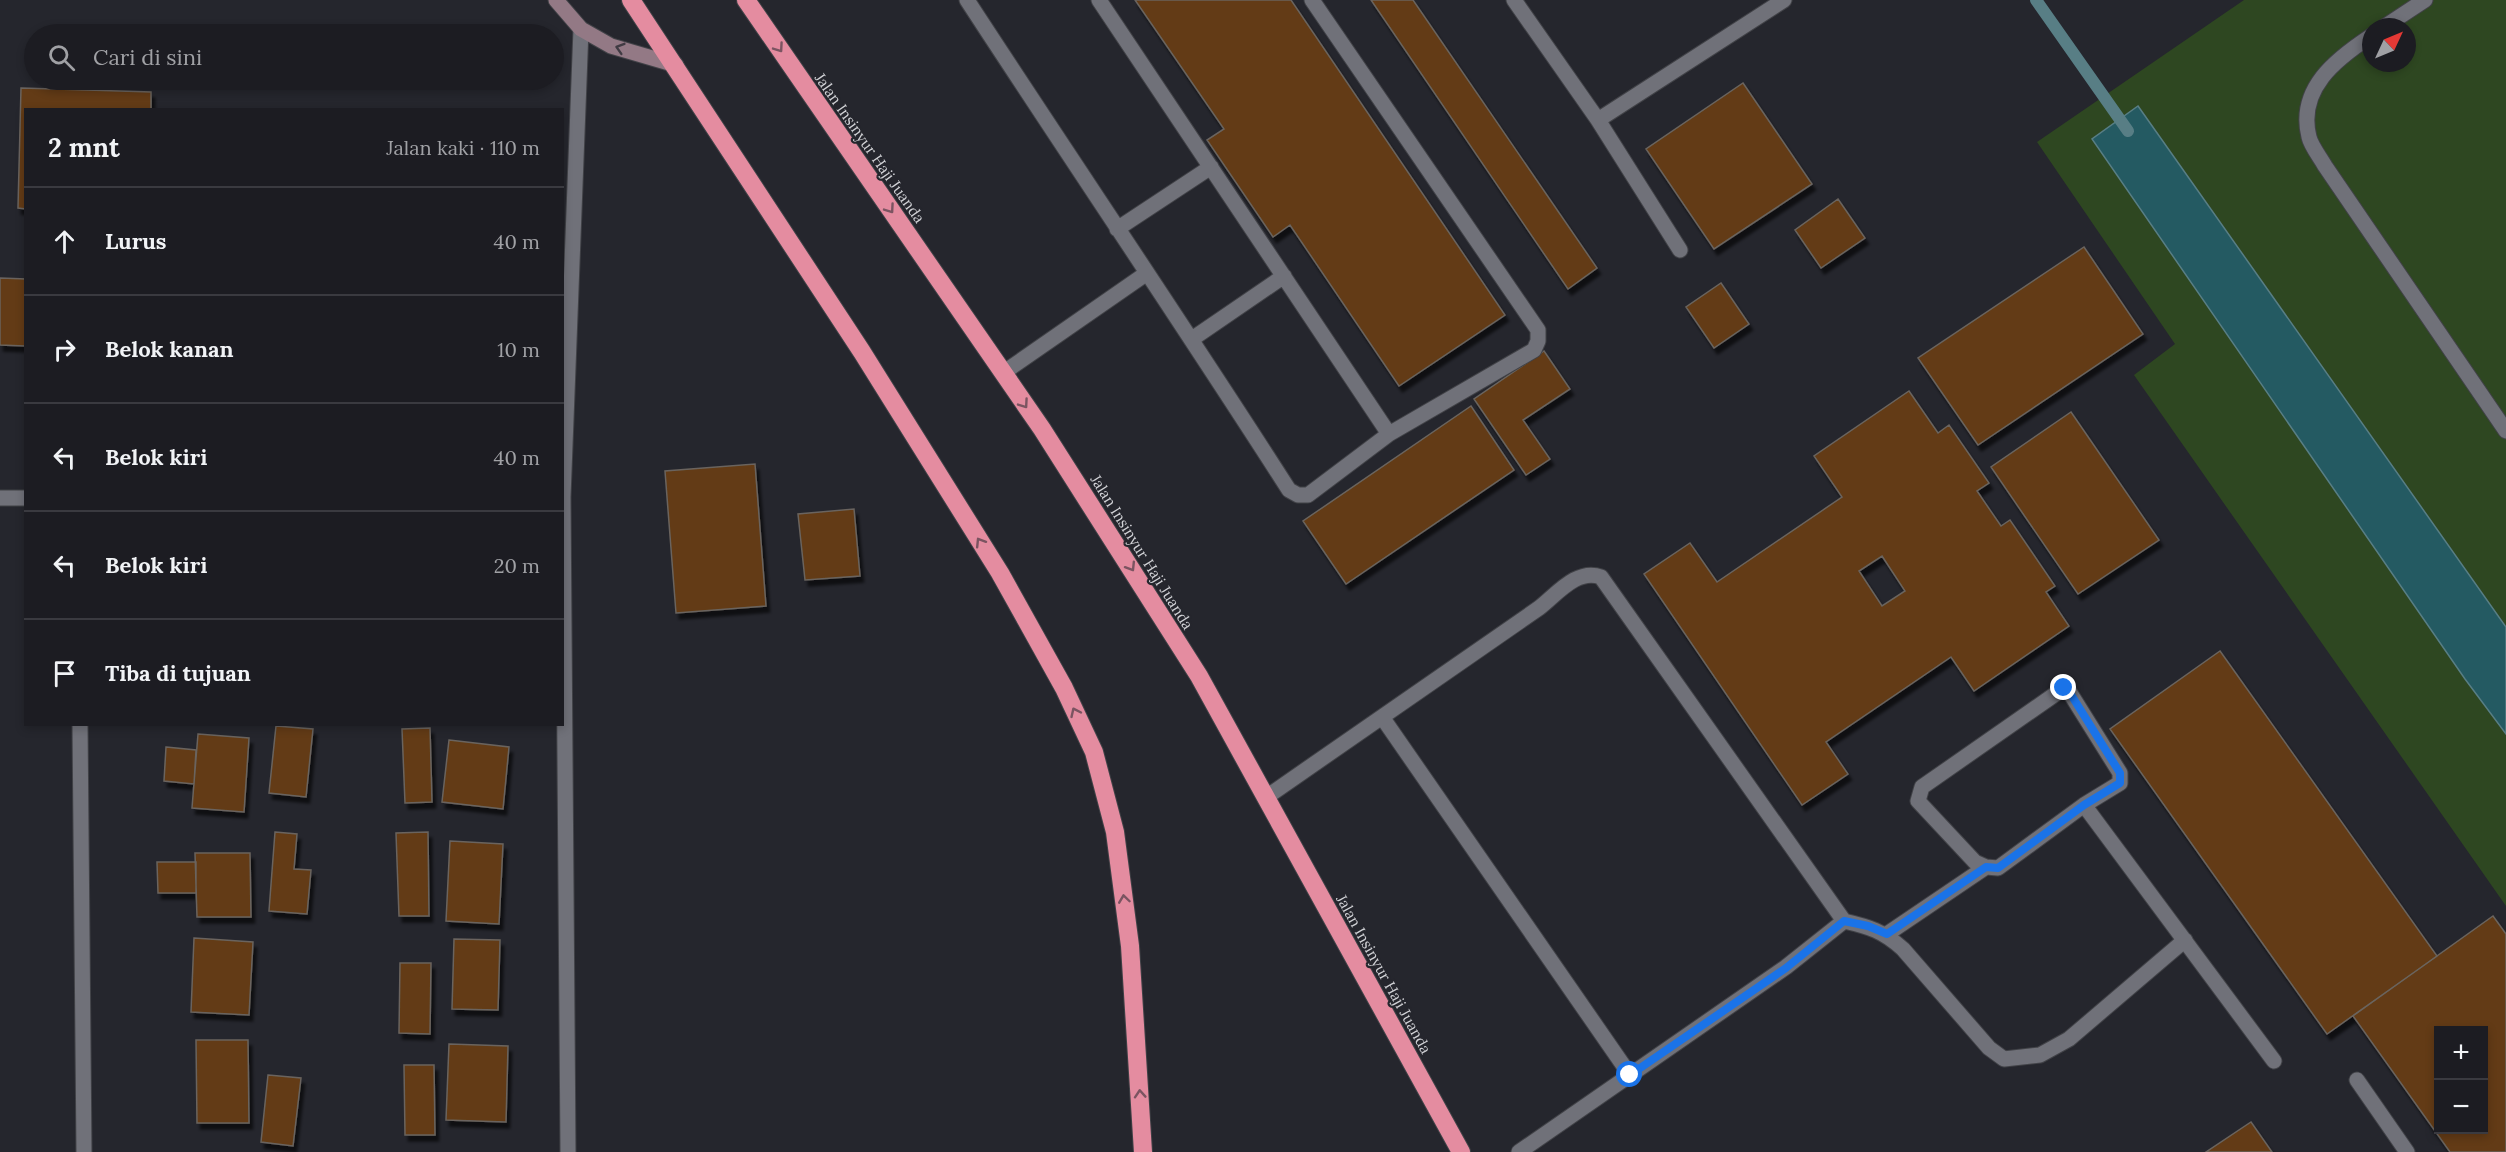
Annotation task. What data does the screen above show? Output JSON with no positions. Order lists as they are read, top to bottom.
{
  "streets": {
    "highway": ["Jalan Insinyur Haji Juanda"]
  },
  "north": "top right",
  "page": {
    "search": "Cari di sini",
    "heading": ["2 mnt", "Jalan kaki · 110 m"],
    "list": [
      ["Lurus", "40 m"],
      ["Belok kanan", "10 m"],
      ["Belok kiri", "40 m"],
      ["Belok kiri", "20 m"],
      "Tiba di tujuan"
    ],
    "map_buttons": ["+", "−"]
  }
}
